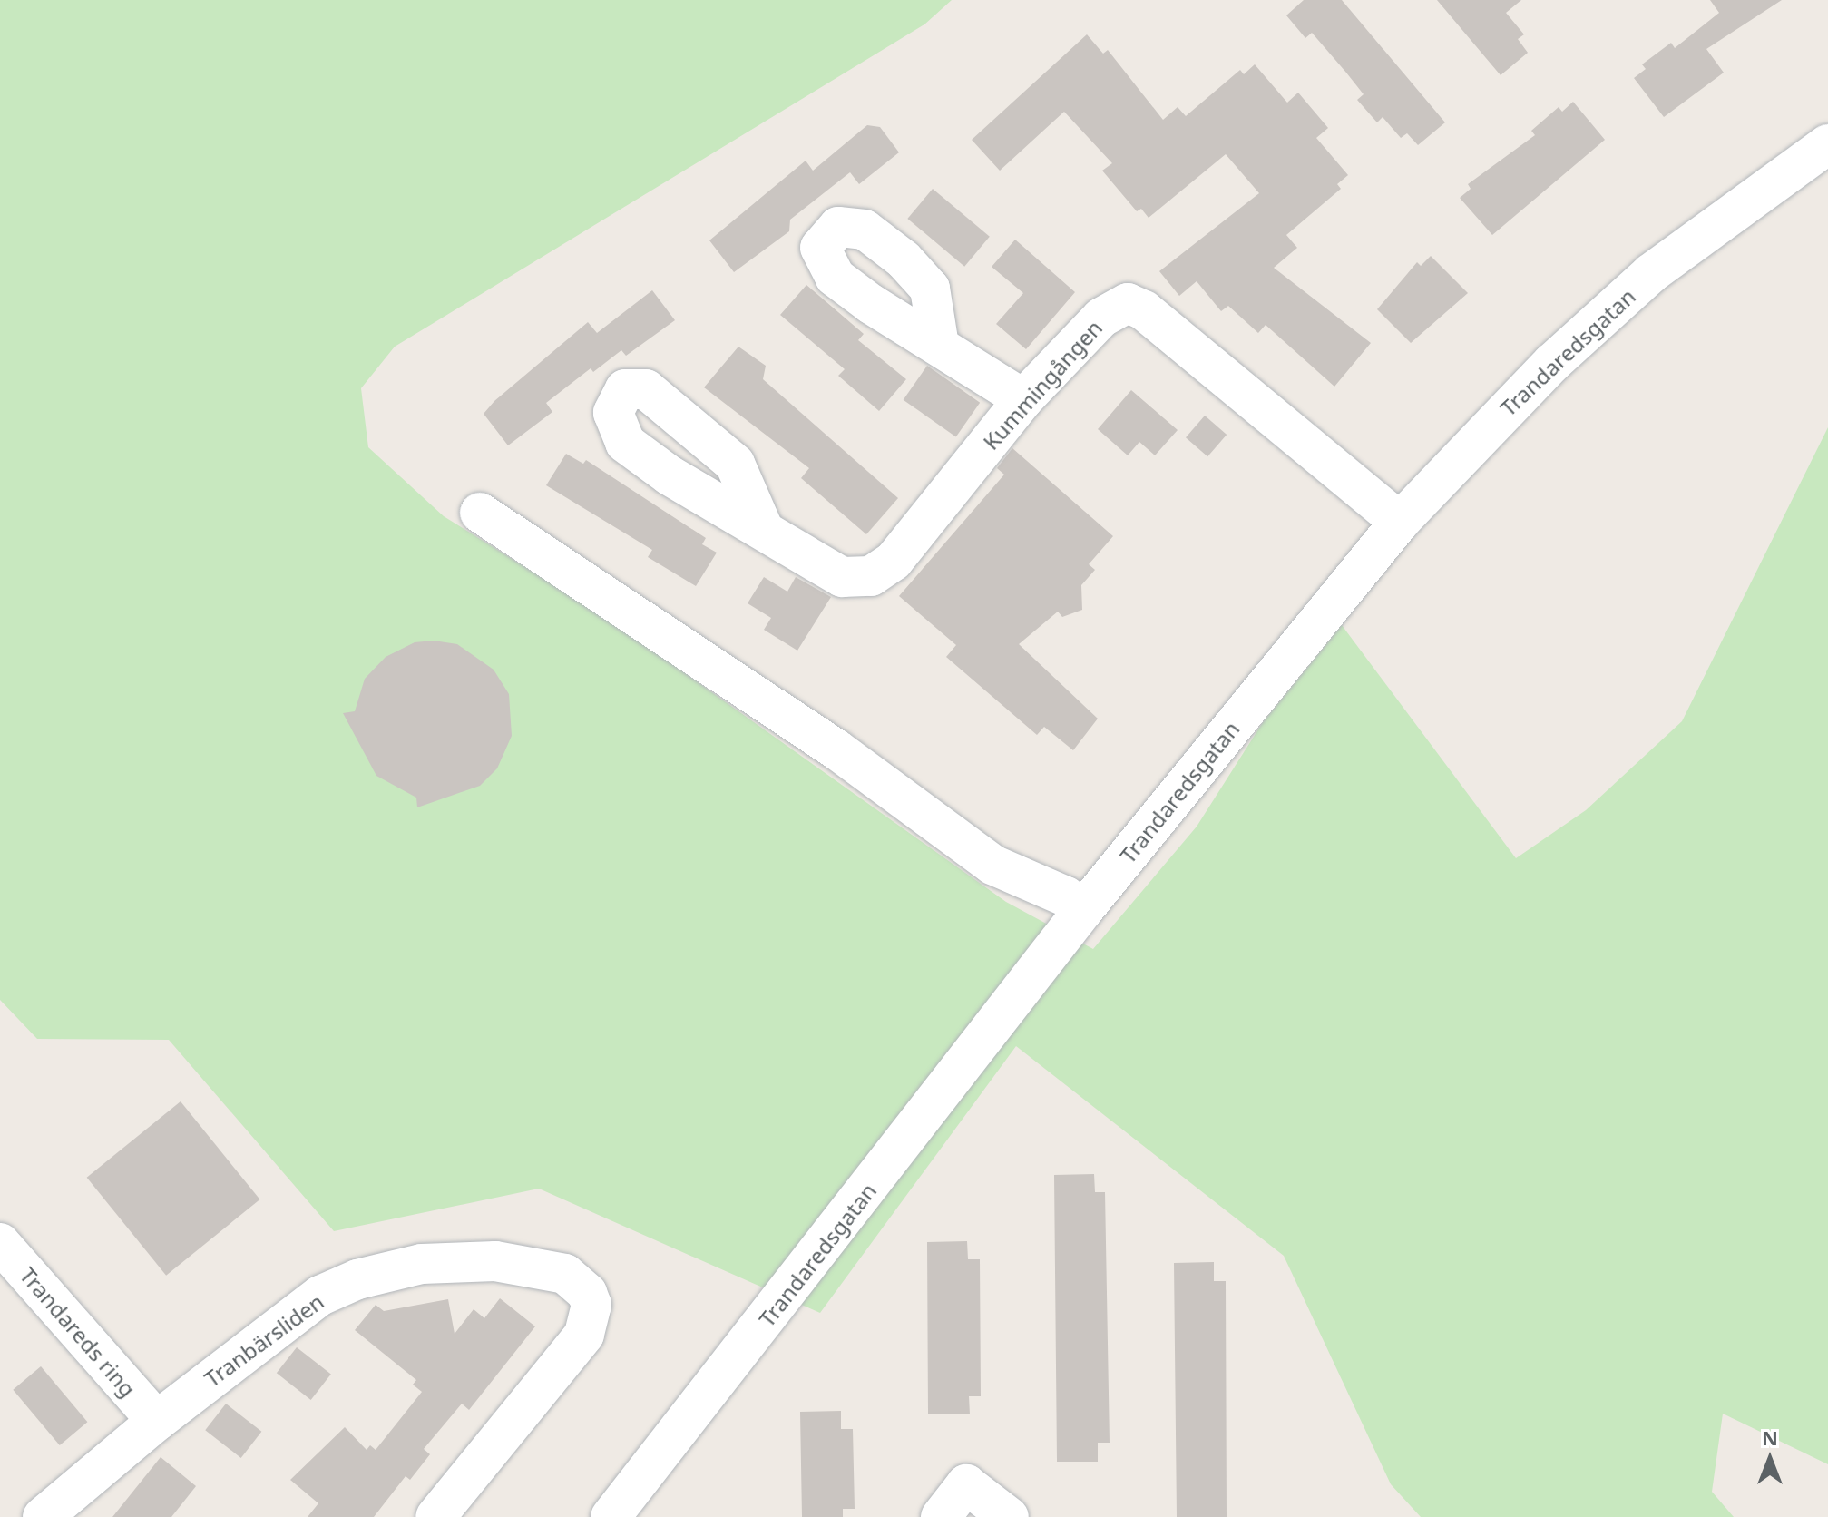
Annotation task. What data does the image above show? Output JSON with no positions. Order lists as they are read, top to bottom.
{
  "streets": {
    "street": [
      "Trandaredsgatan",
      "Kummingången",
      "Trandareds ring",
      "Tranbärsliden"
    ]
  },
  "crossings": [
    ["Trandaredsgatan", "Kummingången"],
    ["Trandareds ring", "Tranbärsliden"]
  ],
  "north": "top"
}
